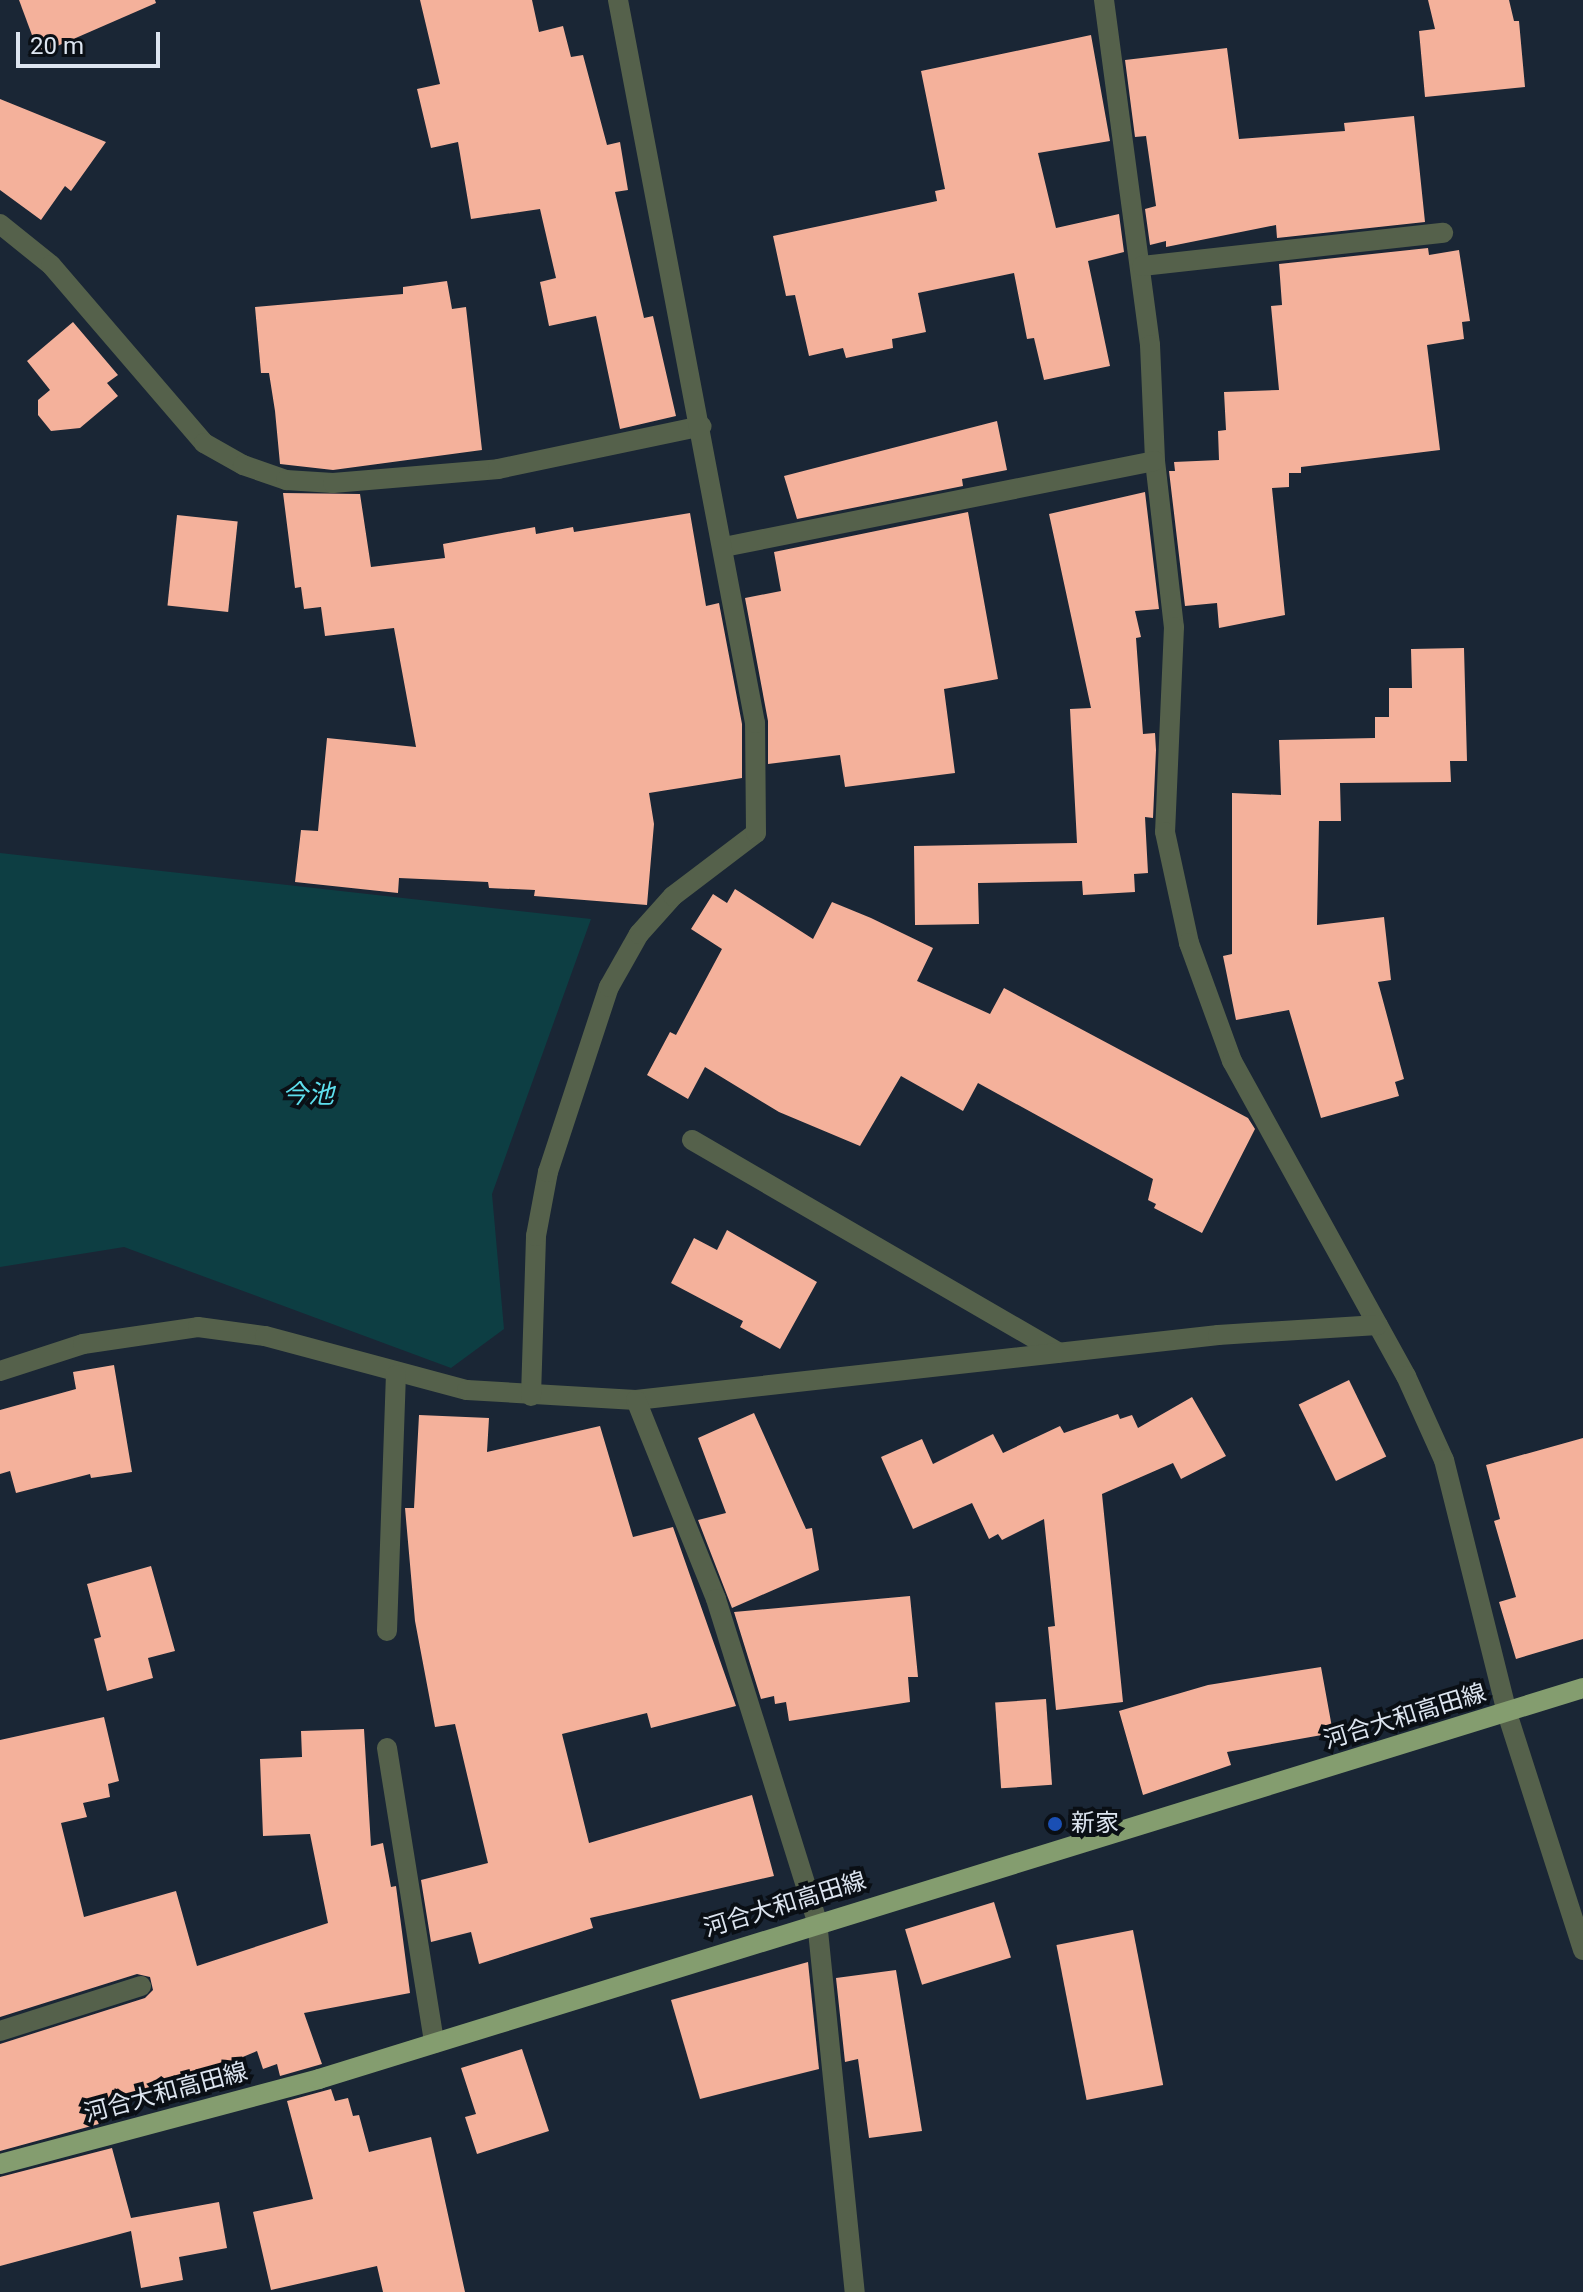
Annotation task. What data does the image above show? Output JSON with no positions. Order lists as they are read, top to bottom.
{
  "streets": {
    "main road": ["河合大和高田線"]
  },
  "water": ["今池"],
  "places": ["新家"],
  "scale_bar": "20 m"
}
